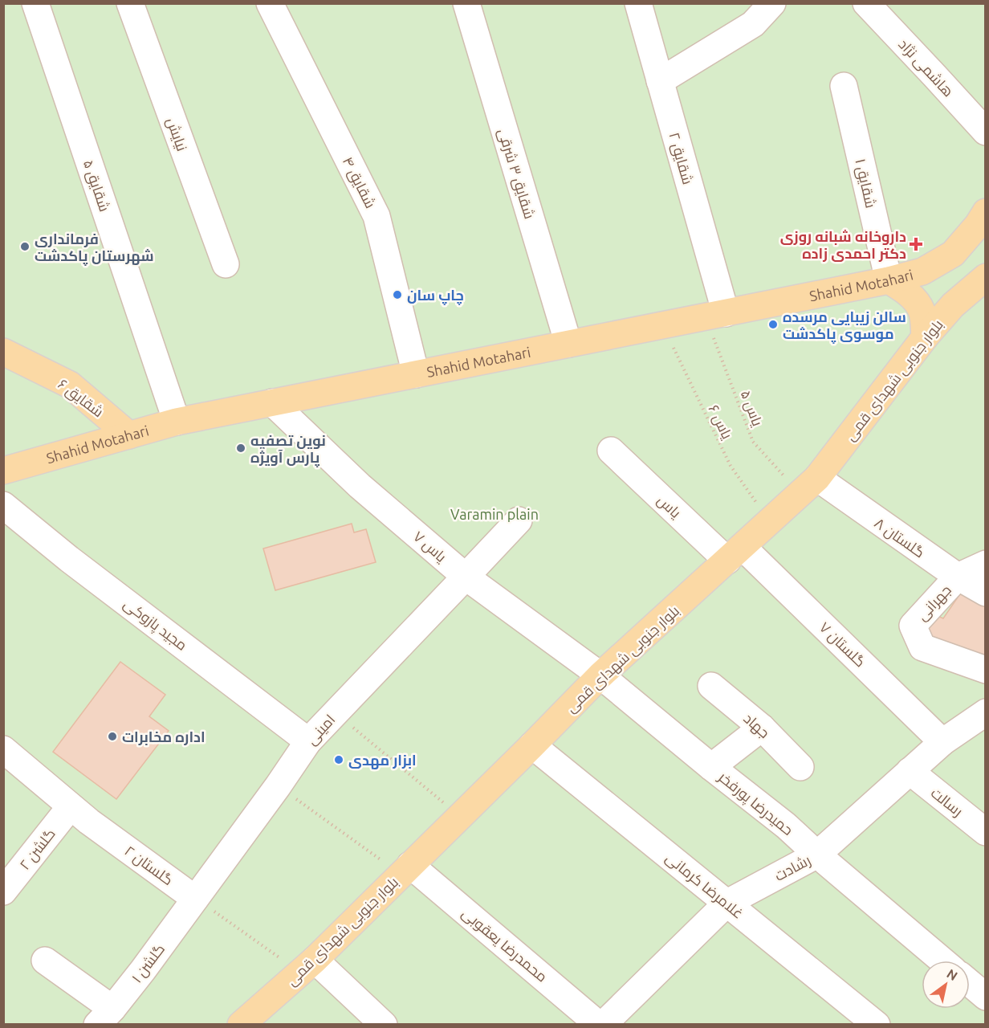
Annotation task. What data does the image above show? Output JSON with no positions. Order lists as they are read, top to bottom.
{
  "streets": {
    "main road": ["Shahid Motahari", "بلوار جنوبی شهدای قمی", "شقایق ۶"],
    "street": [
      "هاشمی نژاد",
      "نیایش",
      "شقایق ۲",
      "شقایق ۳ شرقی",
      "شقایق ۴",
      "شقایق ۱",
      "شقایق ۵",
      "یاس",
      "گلستان ۸",
      "یاس ۷",
      "جهرانی",
      "مجید پازوکی",
      "گلستان ۷",
      "جهاد",
      "امینی",
      "رسالت",
      "حمیدرضا پورفخر",
      "گلشن ۲",
      "گلستان ۲",
      "رشادت",
      "غلامرضا کرمانی",
      "محمدرضا یعقوبی",
      "گلشن ۱"
    ],
    "path": ["یاس ۵", "یاس ۶"]
  },
  "crossings": [
    ["شقایق ۲", "Shahid Motahari"],
    ["شقایق ۲", "یاس ۵"],
    ["شقایق ۳ شرقی", "Shahid Motahari"],
    ["شقایق ۴", "Shahid Motahari"],
    ["شقایق ۱", "Shahid Motahari"],
    ["شقایق ۵", "Shahid Motahari"],
    ["Shahid Motahari", "شقایق ۶"],
    ["Shahid Motahari", "یاس ۵"],
    ["Shahid Motahari", "یاس ۶"],
    ["Shahid Motahari", "یاس ۷"],
    ["بلوار جنوبی شهدای قمی", "یاس ۵"],
    ["بلوار جنوبی شهدای قمی", "یاس ۶"],
    ["بلوار جنوبی شهدای قمی", "یاس"],
    ["بلوار جنوبی شهدای قمی", "گلستان ۸"],
    ["بلوار جنوبی شهدای قمی", "یاس ۷"],
    ["بلوار جنوبی شهدای قمی", "گلستان ۷"],
    ["بلوار جنوبی شهدای قمی", "حمیدرضا پورفخر"],
    ["بلوار جنوبی شهدای قمی", "غلامرضا کرمانی"],
    ["بلوار جنوبی شهدای قمی", "محمدرضا یعقوبی"],
    ["یاس ۵", "گلستان ۸"],
    ["یاس", "گلستان ۷"],
    ["گلستان ۸", "جهرانی"],
    ["یاس ۷", "امینی"],
    ["یاس ۷", "حمیدرضا پورفخر"],
    ["مجید پازوکی", "امینی"],
    ["گلستان ۷", "رشادت"],
    ["امینی", "گلستان ۲"],
    ["امینی", "گلشن ۱"],
    ["رسالت", "رشادت"],
    ["حمیدرضا پورفخر", "رشادت"],
    ["گلشن ۲", "گلستان ۲"],
    ["گلستان ۲", "گلشن ۱"],
    ["رشادت", "غلامرضا کرمانی"],
    ["رشادت", "محمدرضا یعقوبی"]
  ],
  "parks": ["Varamin plain"],
  "places": {
    "health": ["داروخانه شبانه روزی دکتر احمدی زاده"],
    "other": [
      "فرمانداری شهرستان پاکدشت",
      "چاپ سان",
      "سالن زیبایی مرسده موسوی پاکدشت",
      "نوین تصفیه پارس آویژه",
      "اداره مخابرات",
      "ابزار مهدی"
    ]
  },
  "north": "top right"
}
